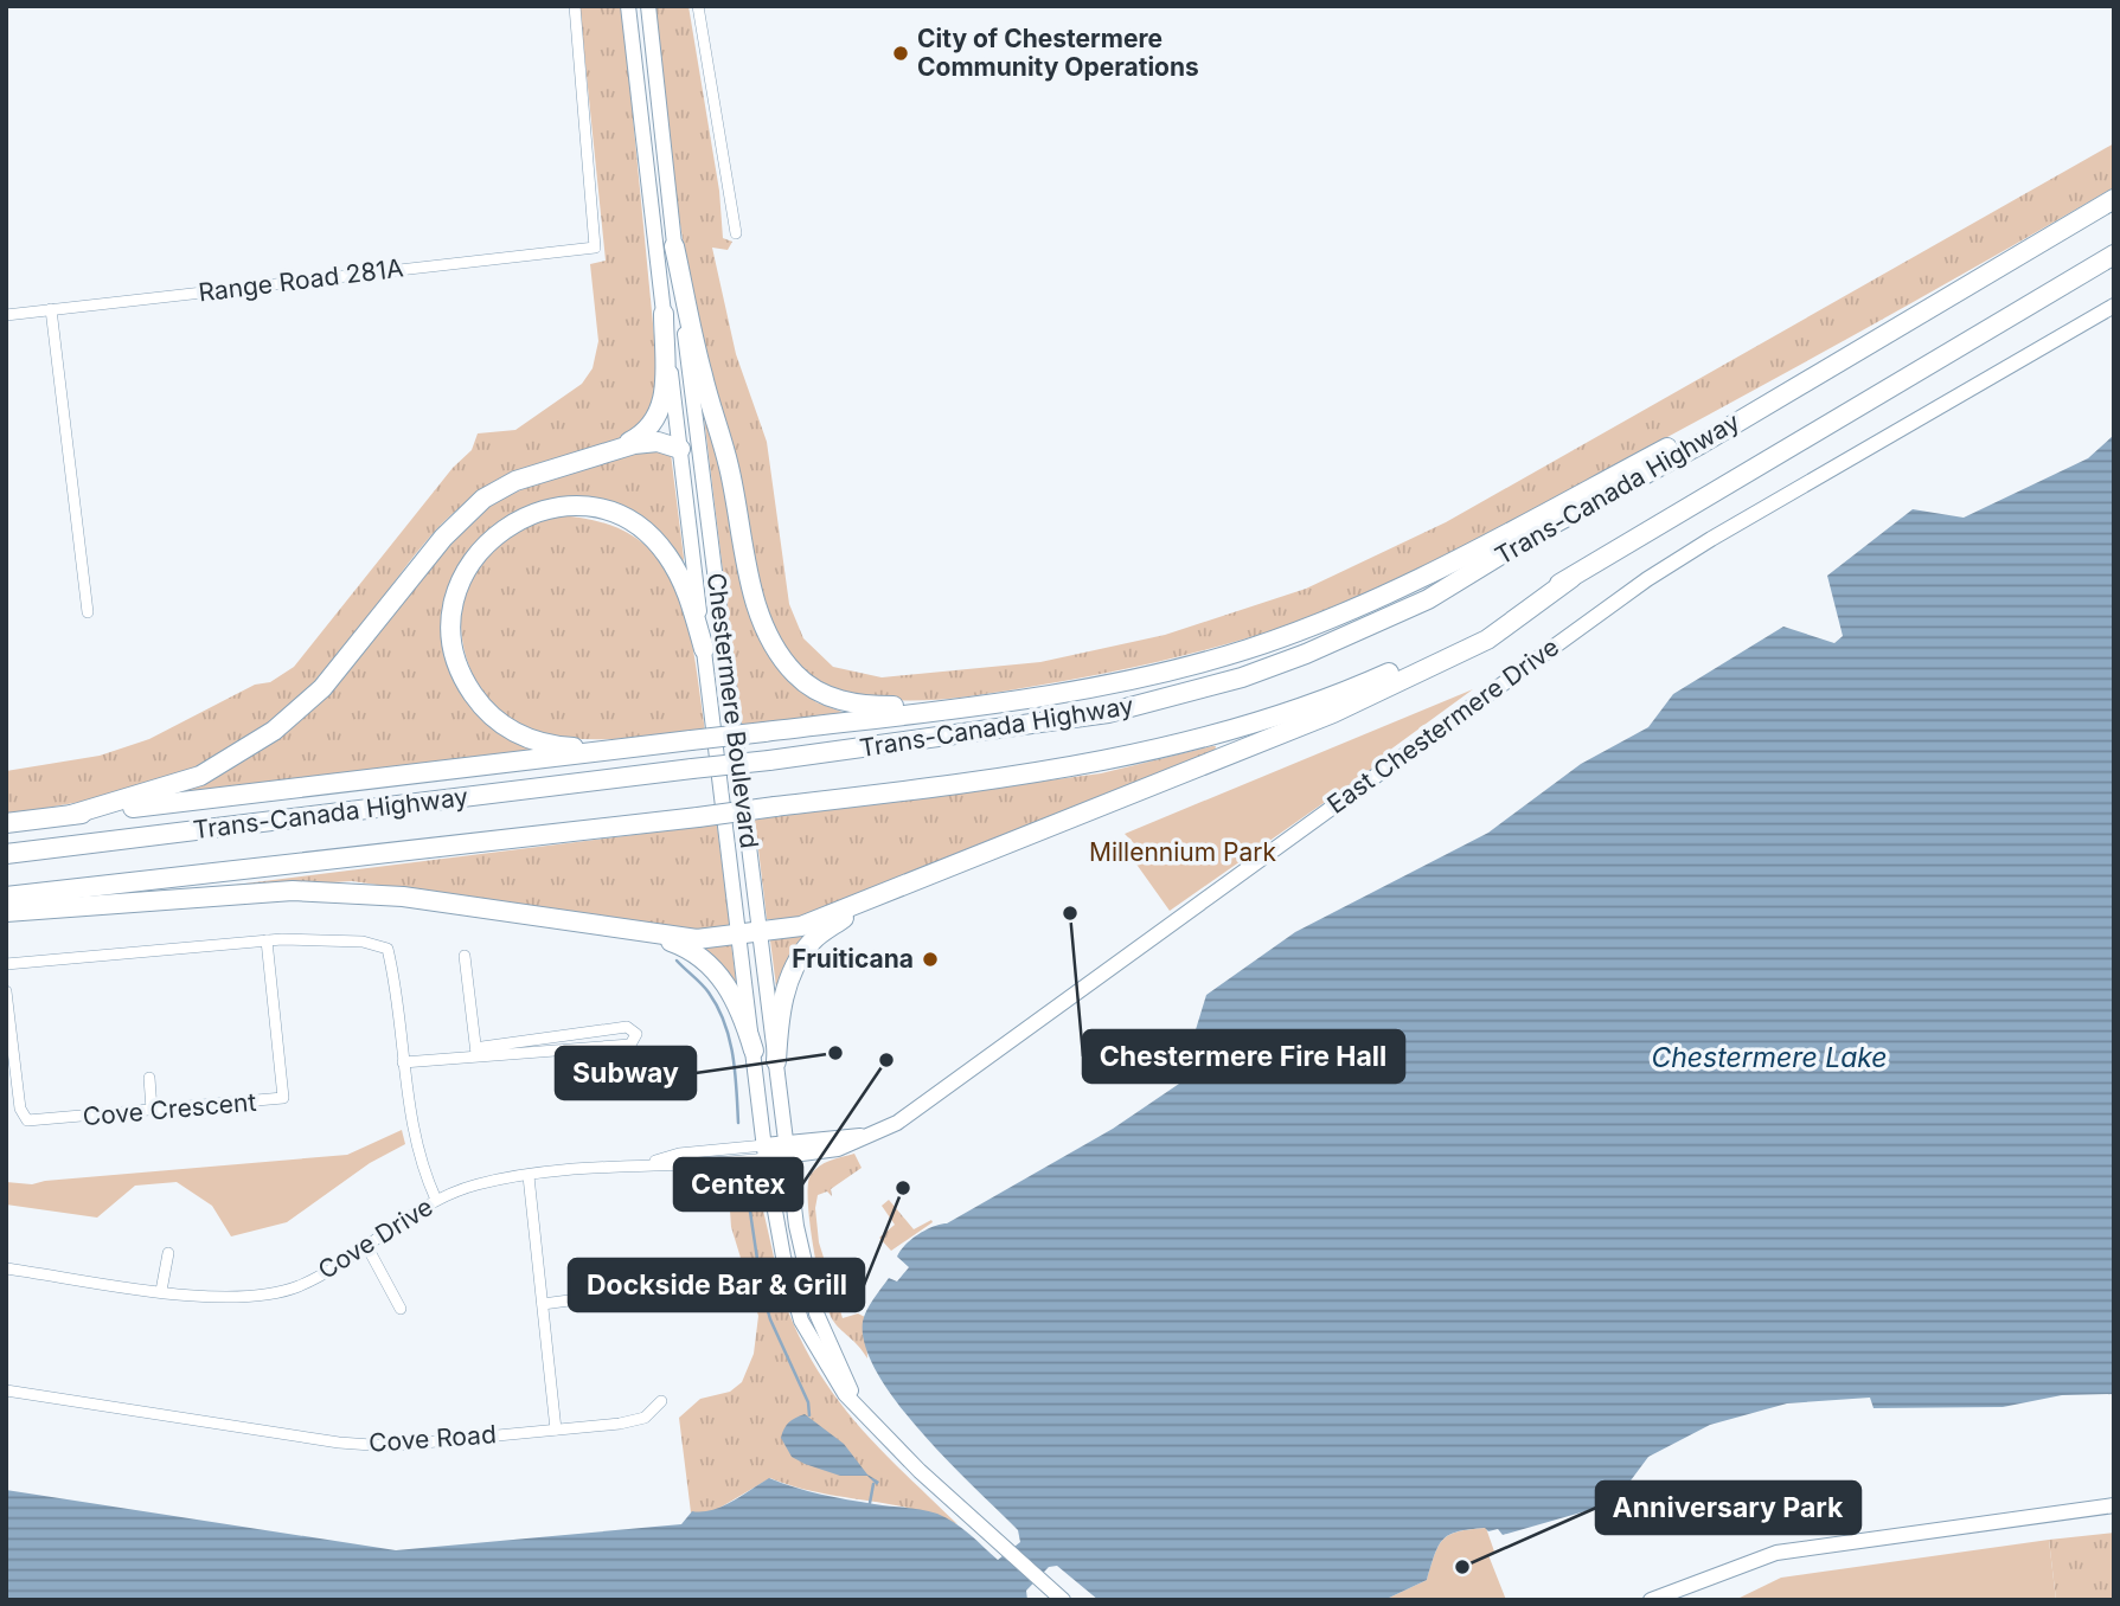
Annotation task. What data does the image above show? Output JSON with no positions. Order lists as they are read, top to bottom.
{
  "streets": {
    "highway": ["Trans-Canada Highway"],
    "main road": ["Chestermere Boulevard", "East Chestermere Drive"],
    "street": [
      "Range Road 281A",
      "Cove Crescent",
      "Cove Drive",
      "Cove Road"
    ]
  },
  "crossings": [
    ["Chestermere Boulevard", "East Chestermere Drive"],
    ["Chestermere Boulevard", "Cove Drive"],
    ["East Chestermere Drive", "Cove Drive"]
  ],
  "water": ["Chestermere Lake"],
  "parks": ["Millennium Park"],
  "places": [
    "City of Chestermere Community Operations",
    "Chestermere Fire Hall",
    "Fruiticana",
    "Subway",
    "Centex",
    "Dockside Bar & Grill",
    "Anniversary Park"
  ]
}
